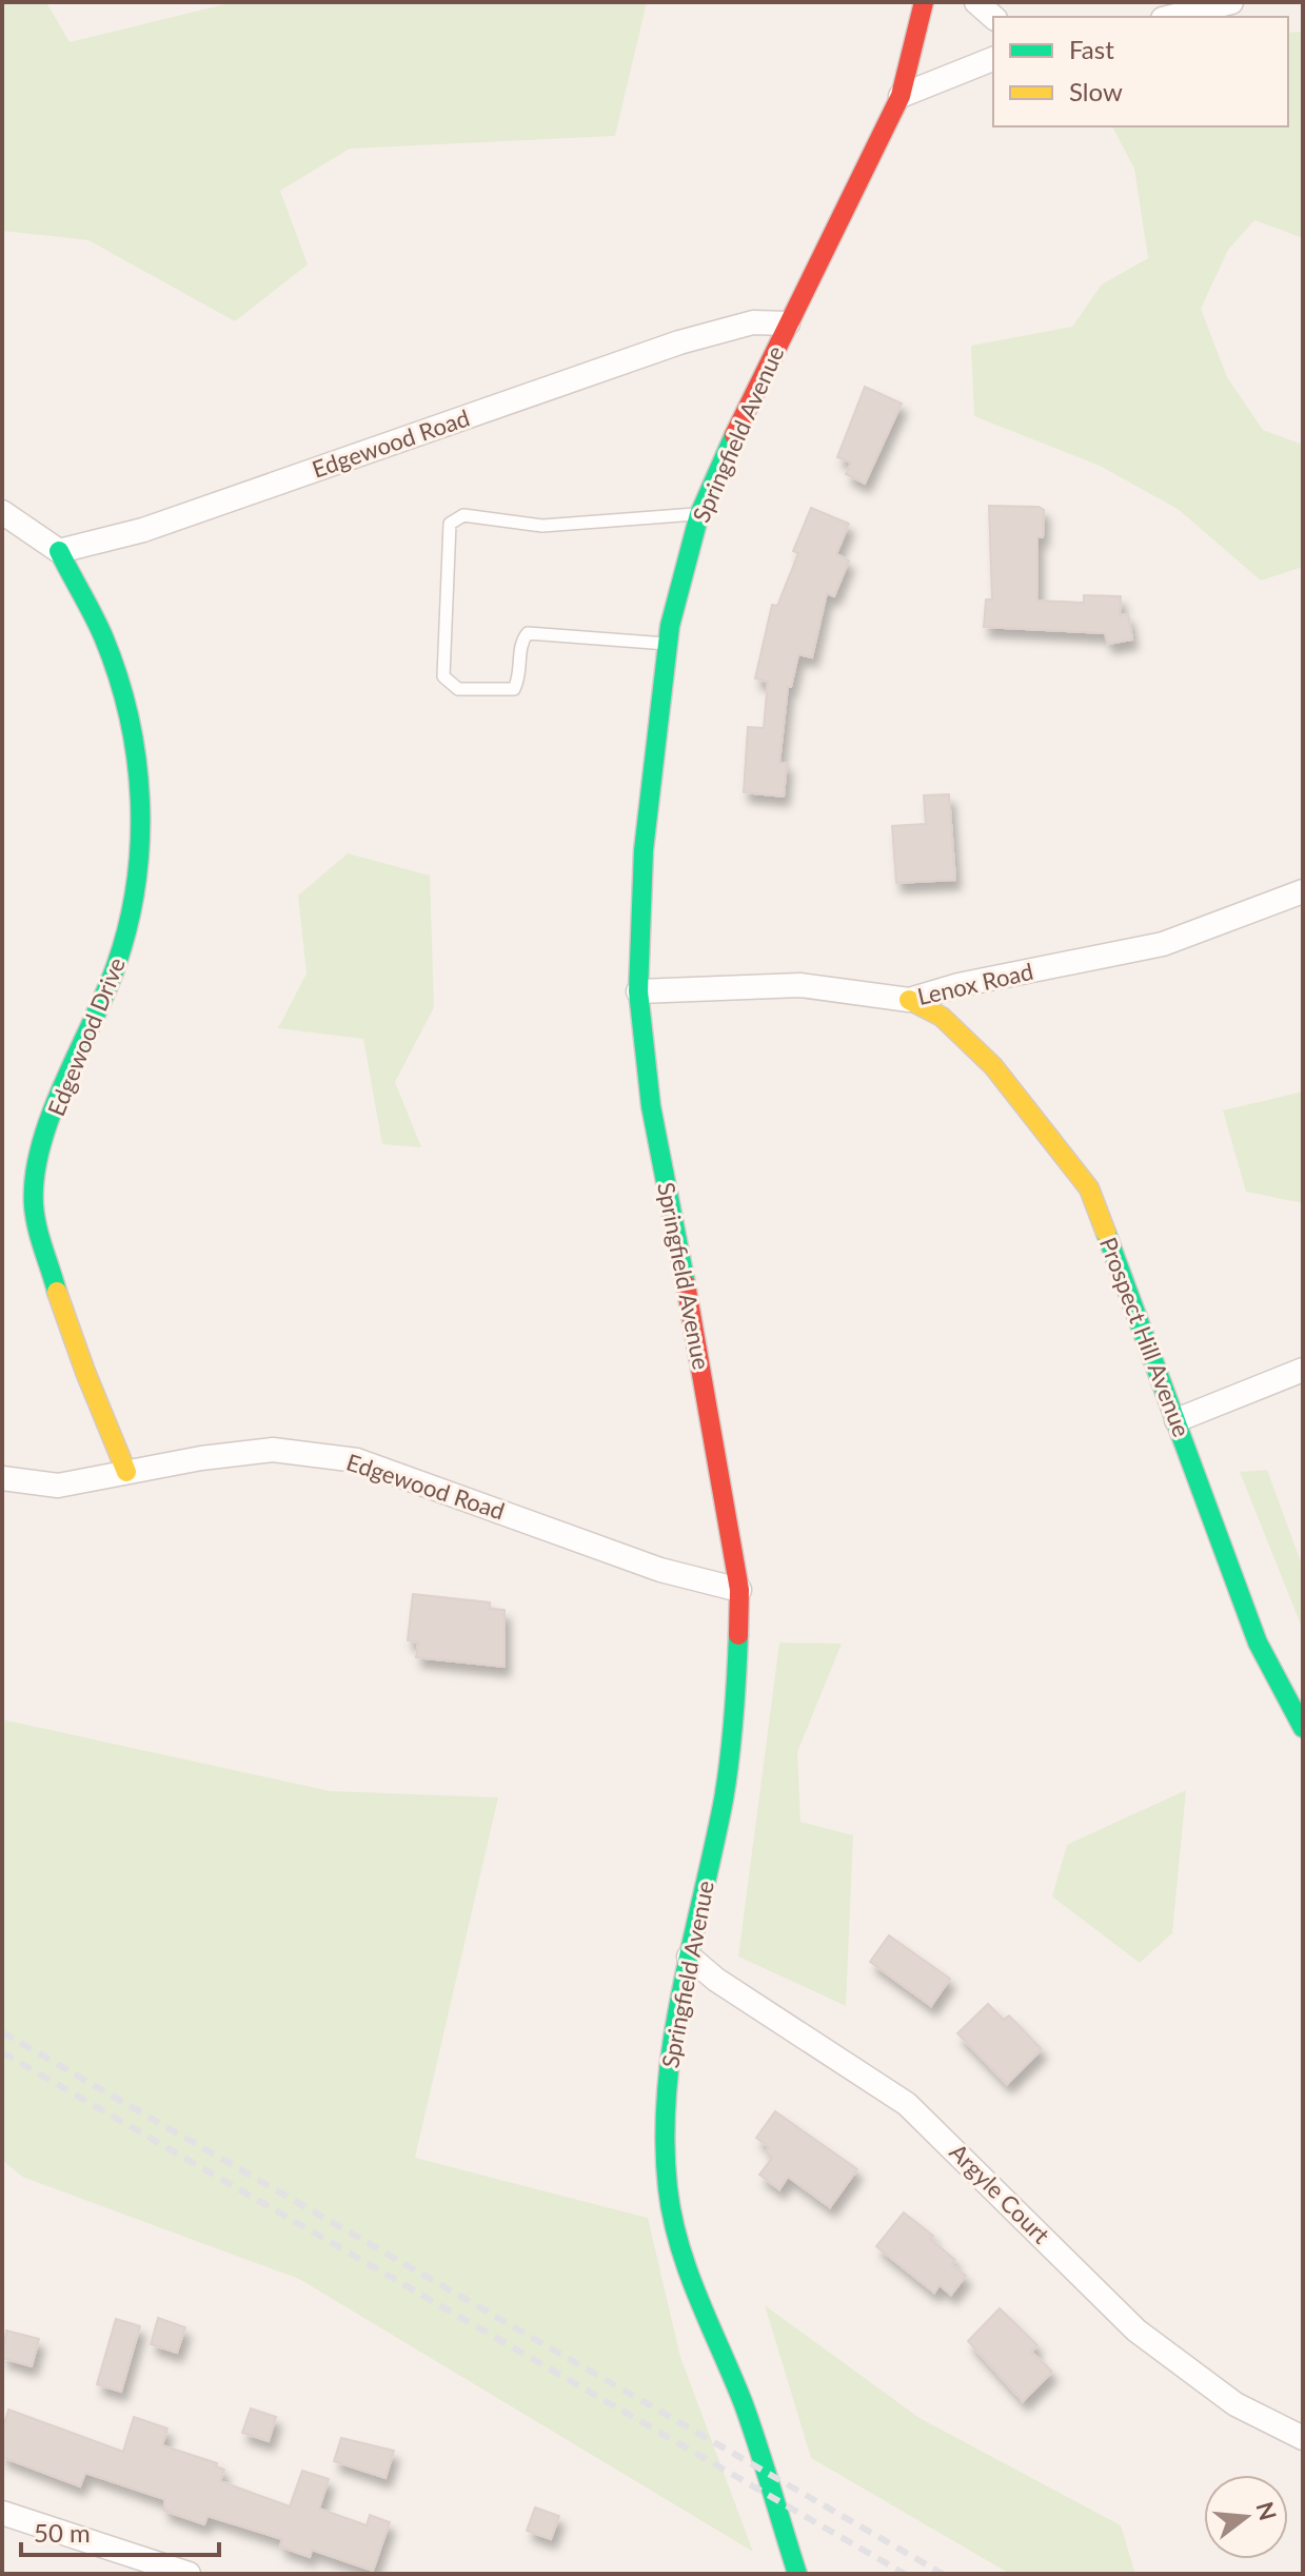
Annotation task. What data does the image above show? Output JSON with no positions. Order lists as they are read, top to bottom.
{
  "streets": {
    "main road": ["Springfield Avenue", "Edgewood Drive", "Prospect Hill Avenue"],
    "street": ["Edgewood Road", "Lenox Road", "Argyle Court"]
  },
  "crossings": [
    ["Springfield Avenue", "Edgewood Road"],
    ["Springfield Avenue", "Lenox Road"],
    ["Springfield Avenue", "Argyle Court"],
    ["Edgewood Road", "Edgewood Drive"],
    ["Lenox Road", "Prospect Hill Avenue"]
  ],
  "legend": ["Fast", "Slow"],
  "scale_bar": "50 m",
  "north": "right"
}
